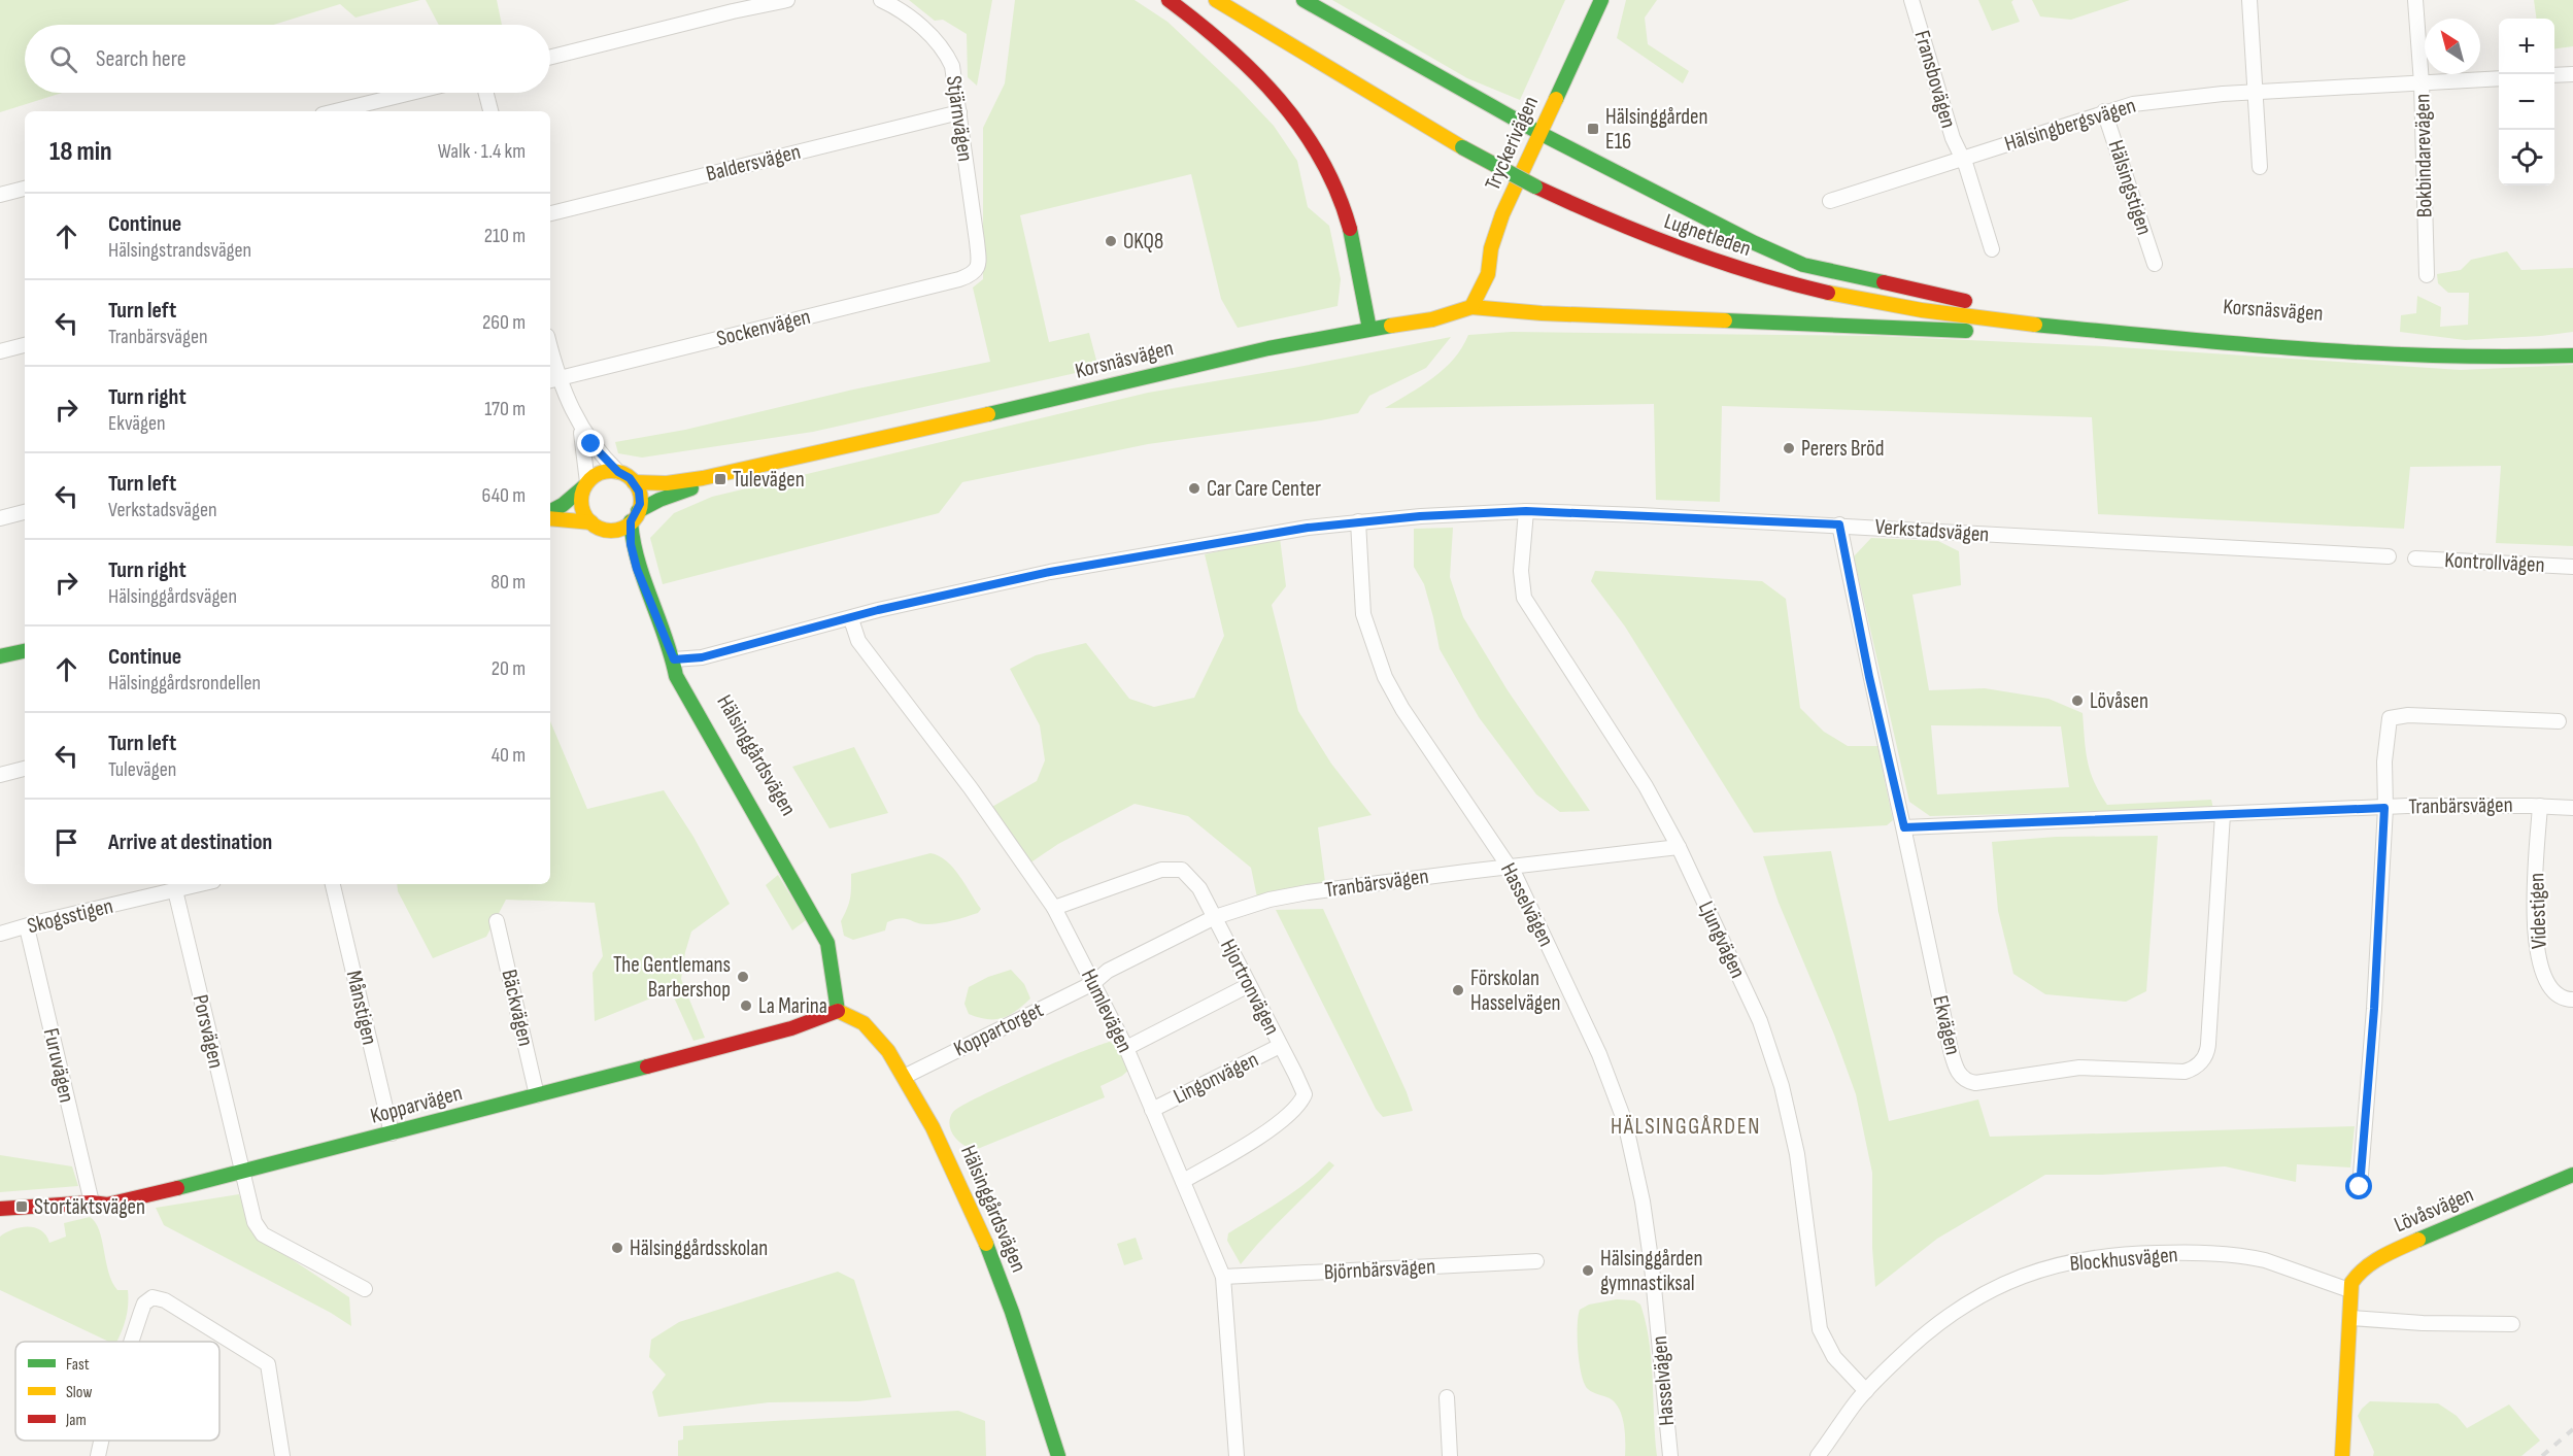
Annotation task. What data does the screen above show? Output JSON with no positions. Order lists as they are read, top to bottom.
{
  "streets": {
    "main road": [
      "Tryckerivägen",
      "Lugnetleden",
      "Korsnäsvägen",
      "Hälsinggårdsvägen",
      "Kopparvägen",
      "Lövåsvägen"
    ],
    "street": [
      "Fransbovägen",
      "Stjärnvägen",
      "Hälsingbergsvägen",
      "Bokbindarevägen",
      "Baldersvägen",
      "Hälsingstigen",
      "Sockenvägen",
      "Verkstadsvägen",
      "Kontrollvägen",
      "Tranbärsvägen",
      "Hasselvägen",
      "Videstigen",
      "Skogsstigen",
      "Ljungvägen",
      "Hjortronvägen",
      "Månstigen",
      "Bäckvägen",
      "Humlevägen",
      "Ekvägen",
      "Koppartorget",
      "Porsvägen",
      "Furuvägen",
      "Lingonvägen",
      "Blockhusvägen",
      "Björnbärsvägen"
    ]
  },
  "crossings": [
    ["Fransbovägen", "Hälsingbergsvägen"],
    ["Stjärnvägen", "Baldersvägen"],
    ["Stjärnvägen", "Sockenvägen"],
    ["Hälsingbergsvägen", "Bokbindarevägen"],
    ["Hälsingbergsvägen", "Hälsingstigen"],
    ["Tryckerivägen", "Korsnäsvägen"],
    ["Lugnetleden", "Korsnäsvägen"],
    ["Korsnäsvägen", "Hälsinggårdsvägen"],
    ["Verkstadsvägen", "Hälsinggårdsvägen"],
    ["Verkstadsvägen", "Hasselvägen"],
    ["Verkstadsvägen", "Ljungvägen"],
    ["Verkstadsvägen", "Humlevägen"],
    ["Verkstadsvägen", "Ekvägen"],
    ["Hälsinggårdsvägen", "Koppartorget"],
    ["Hälsinggårdsvägen", "Kopparvägen"],
    ["Tranbärsvägen", "Hasselvägen"],
    ["Tranbärsvägen", "Videstigen"],
    ["Tranbärsvägen", "Ljungvägen"],
    ["Tranbärsvägen", "Hjortronvägen"],
    ["Tranbärsvägen", "Humlevägen"],
    ["Tranbärsvägen", "Ekvägen"],
    ["Tranbärsvägen", "Koppartorget"],
    ["Skogsstigen", "Porsvägen"],
    ["Skogsstigen", "Furuvägen"],
    ["Ljungvägen", "Blockhusvägen"],
    ["Hjortronvägen", "Humlevägen"],
    ["Hjortronvägen", "Lingonvägen"],
    ["Månstigen", "Kopparvägen"],
    ["Bäckvägen", "Kopparvägen"],
    ["Humlevägen", "Koppartorget"],
    ["Humlevägen", "Lingonvägen"],
    ["Humlevägen", "Björnbärsvägen"],
    ["Porsvägen", "Kopparvägen"],
    ["Furuvägen", "Kopparvägen"],
    ["Lövåsvägen", "Blockhusvägen"]
  ],
  "districts": ["HÄLSINGGÅRDEN"],
  "places": {
    "transit": ["Hälsinggården E16", "Tulevägen", "Stortäktsvägen"],
    "other": [
      "OKQ8",
      "Perers Bröd",
      "Car Care Center",
      "Lövåsen",
      "The Gentlemans Barbershop",
      "Förskolan Hasselvägen",
      "La Marina",
      "Hälsinggårdsskolan",
      "Hälsinggården gymnastiksal"
    ]
  },
  "legend": ["Fast", "Slow", "Jam"],
  "north": "top left",
  "page": {
    "map_buttons": ["+", "−"],
    "search": "Search here",
    "heading": ["18 min", "Walk · 1.4 km"],
    "list": [
      ["Continue", "Hälsingstrandsvägen", "210 m"],
      ["Turn left", "Tranbärsvägen", "260 m"],
      ["Turn right", "Ekvägen", "170 m"],
      ["Turn left", "Verkstadsvägen", "640 m"],
      ["Turn right", "Hälsinggårdsvägen", "80 m"],
      ["Continue", "Hälsinggårdsrondellen", "20 m"],
      ["Turn left", "Tulevägen", "40 m"],
      "Arrive at destination"
    ]
  }
}
